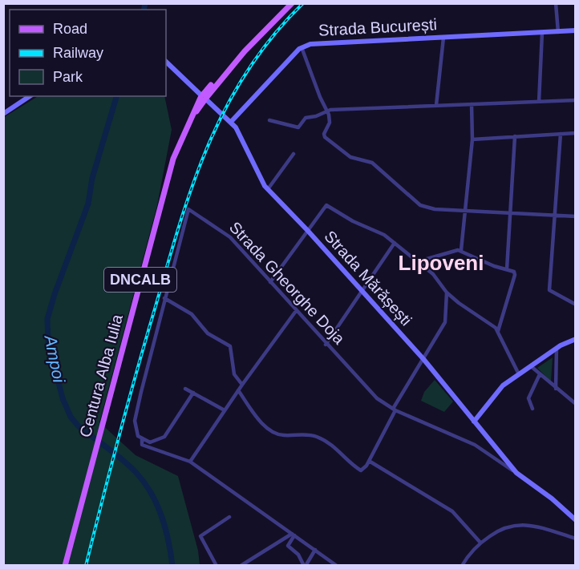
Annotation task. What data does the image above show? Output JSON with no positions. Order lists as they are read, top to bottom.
{
  "streets": {
    "main road": ["DNCALB", "Centura Alba Iulia"],
    "street": ["Strada București", "Strada Mărășești", "Strada Gheorghe Doja"]
  },
  "crossings": [
    ["Strada București", "Strada Mărășești"],
    ["Strada Mărășești", "Strada Gheorghe Doja"],
    ["Strada Mărășești", "Centura Alba Iulia"]
  ],
  "districts": ["Lipoveni"],
  "water": ["Ampoi"],
  "legend": ["Road", "Railway", "Park"]
}
